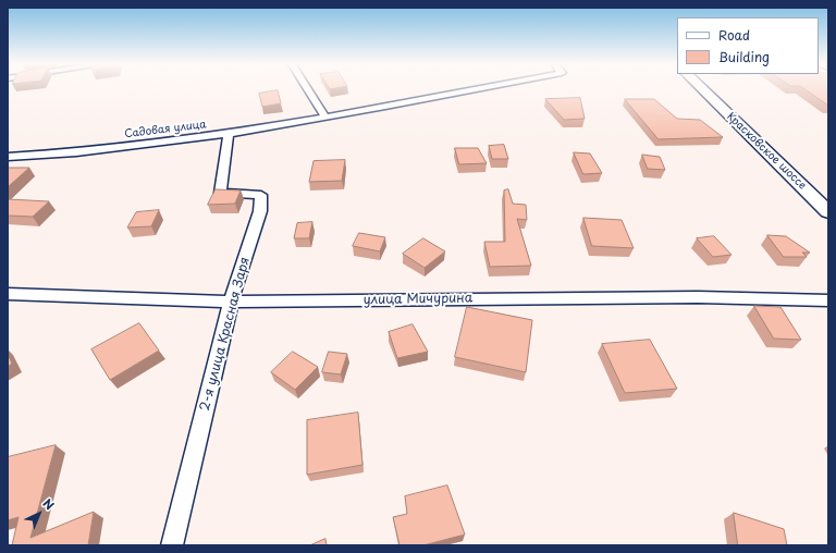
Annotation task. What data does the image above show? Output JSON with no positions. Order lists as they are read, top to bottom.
{
  "streets": {
    "main road": ["Красковское шоссе"],
    "street": ["Садовая улица", "улица Мичурина", "2-я улица Красная Заря"]
  },
  "crossings": [
    ["Садовая улица", "2-я улица Красная Заря"],
    ["улица Мичурина", "2-я улица Красная Заря"]
  ],
  "legend": ["Road", "Building"],
  "north": "top right"
}
